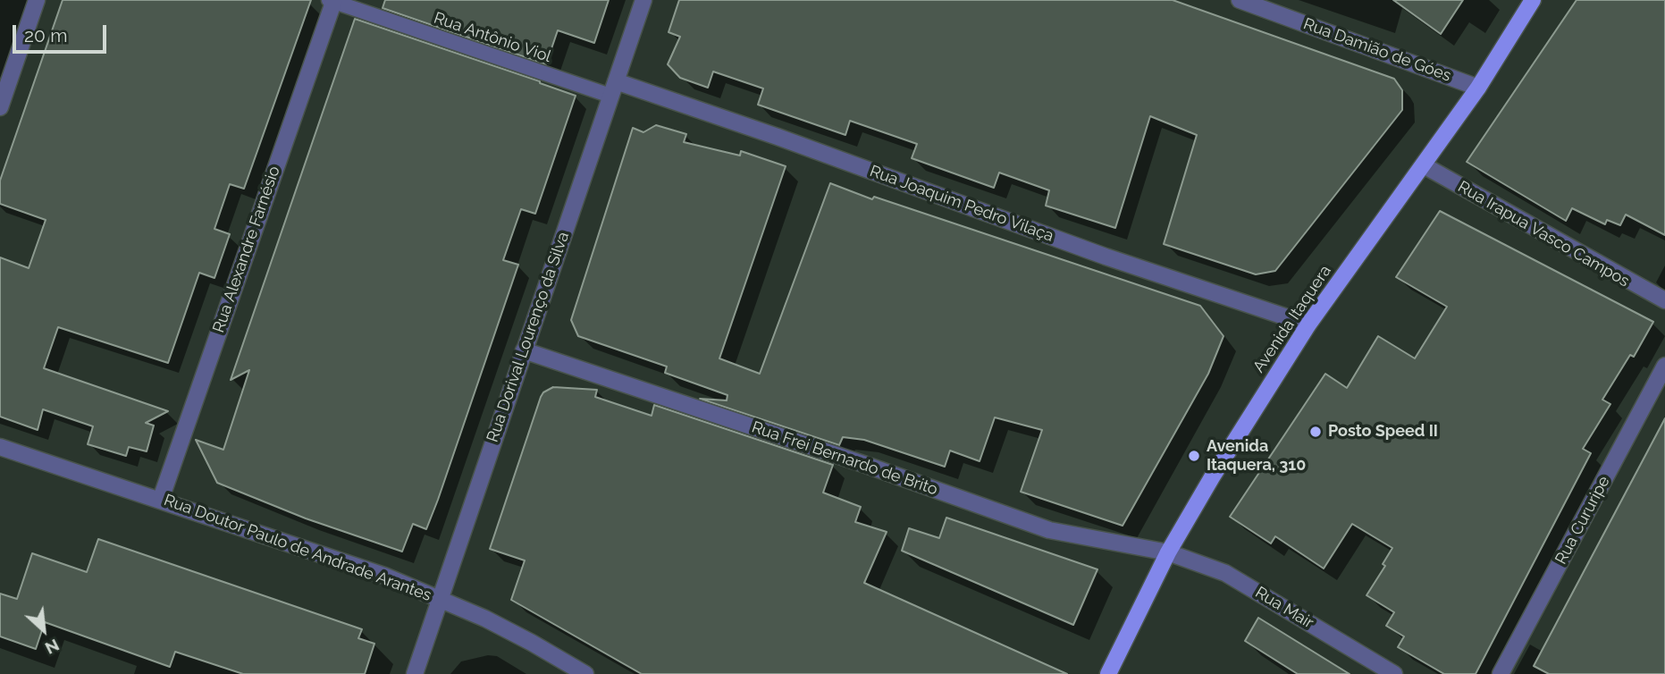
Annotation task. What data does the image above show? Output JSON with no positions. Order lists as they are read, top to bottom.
{
  "streets": {
    "main road": ["Avenida Itaquera"],
    "street": [
      "Rua Damião de Góes",
      "Rua Joaquim Pedro Vilaça",
      "Rua Irapua Vasco Campos",
      "Rua Alexandre Farnésio",
      "Rua Dorival Lourenço da Silva",
      "Rua Frei Bernardo de Brito",
      "Rua Cururipe",
      "Rua Doutor Paulo de Andrade Arantes",
      "Rua Mair"
    ],
    "lane": ["Rua Antônio Viol"]
  },
  "crossings": [
    ["Rua Antônio Viol", "Rua Joaquim Pedro Vilaça"],
    ["Rua Antônio Viol", "Rua Alexandre Farnésio"],
    ["Rua Antônio Viol", "Rua Dorival Lourenço da Silva"],
    ["Rua Damião de Góes", "Avenida Itaquera"],
    ["Rua Joaquim Pedro Vilaça", "Avenida Itaquera"],
    ["Rua Joaquim Pedro Vilaça", "Rua Dorival Lourenço da Silva"],
    ["Rua Irapua Vasco Campos", "Avenida Itaquera"],
    ["Rua Alexandre Farnésio", "Rua Doutor Paulo de Andrade Arantes"],
    ["Avenida Itaquera", "Rua Frei Bernardo de Brito"],
    ["Avenida Itaquera", "Rua Mair"],
    ["Rua Dorival Lourenço da Silva", "Rua Frei Bernardo de Brito"],
    ["Rua Dorival Lourenço da Silva", "Rua Doutor Paulo de Andrade Arantes"],
    ["Rua Frei Bernardo de Brito", "Rua Mair"]
  ],
  "places": ["Posto Speed II", "Avenida Itaquera, 310"],
  "scale_bar": "20 m",
  "north": "bottom right"
}
